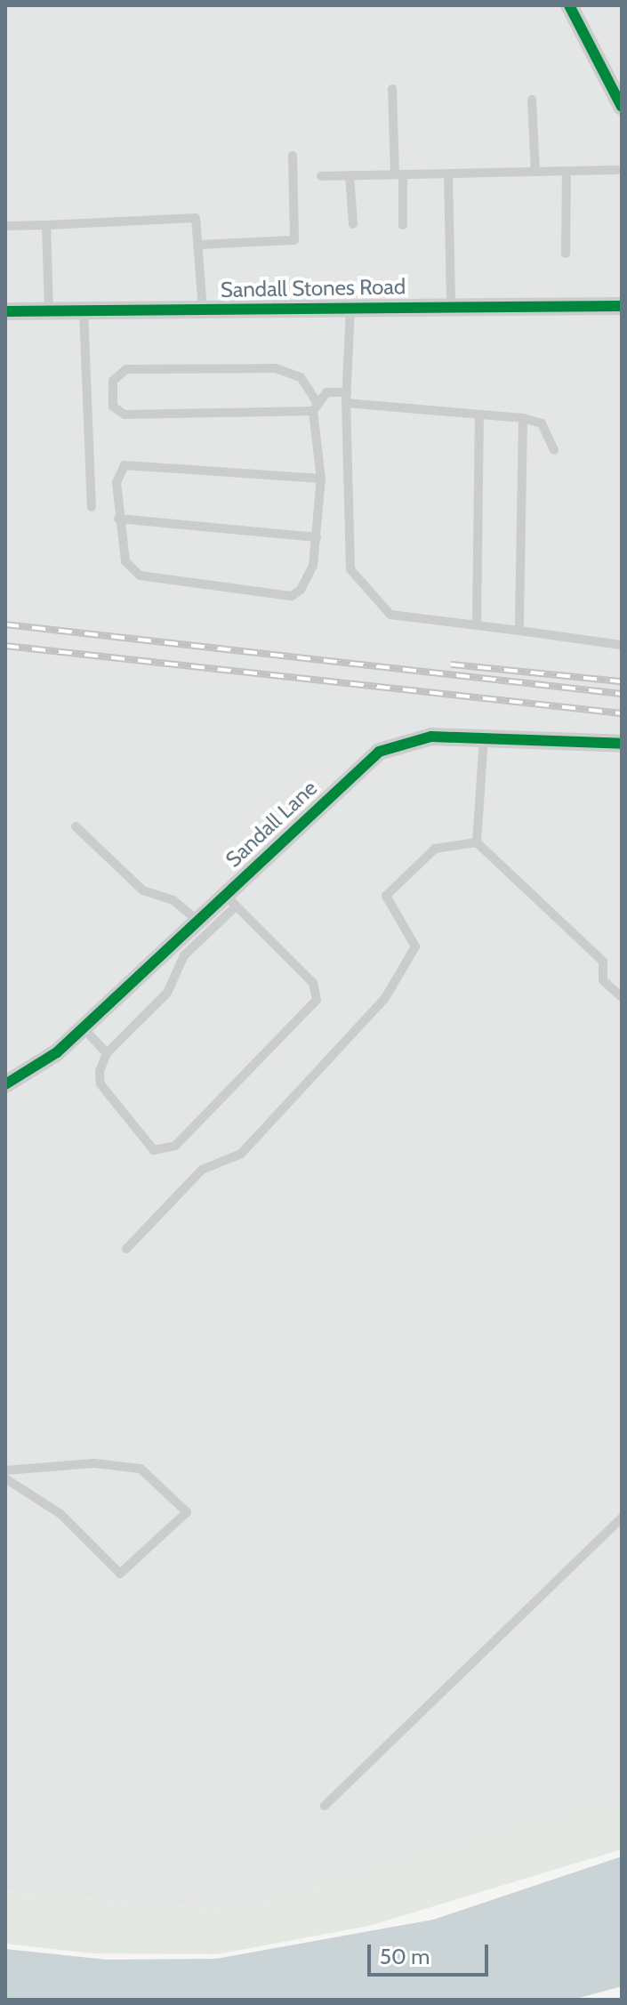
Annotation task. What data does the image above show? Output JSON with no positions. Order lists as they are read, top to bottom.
{
  "streets": {
    "street": ["Sandall Stones Road", "Sandall Lane"]
  },
  "scale_bar": "50 m"
}
